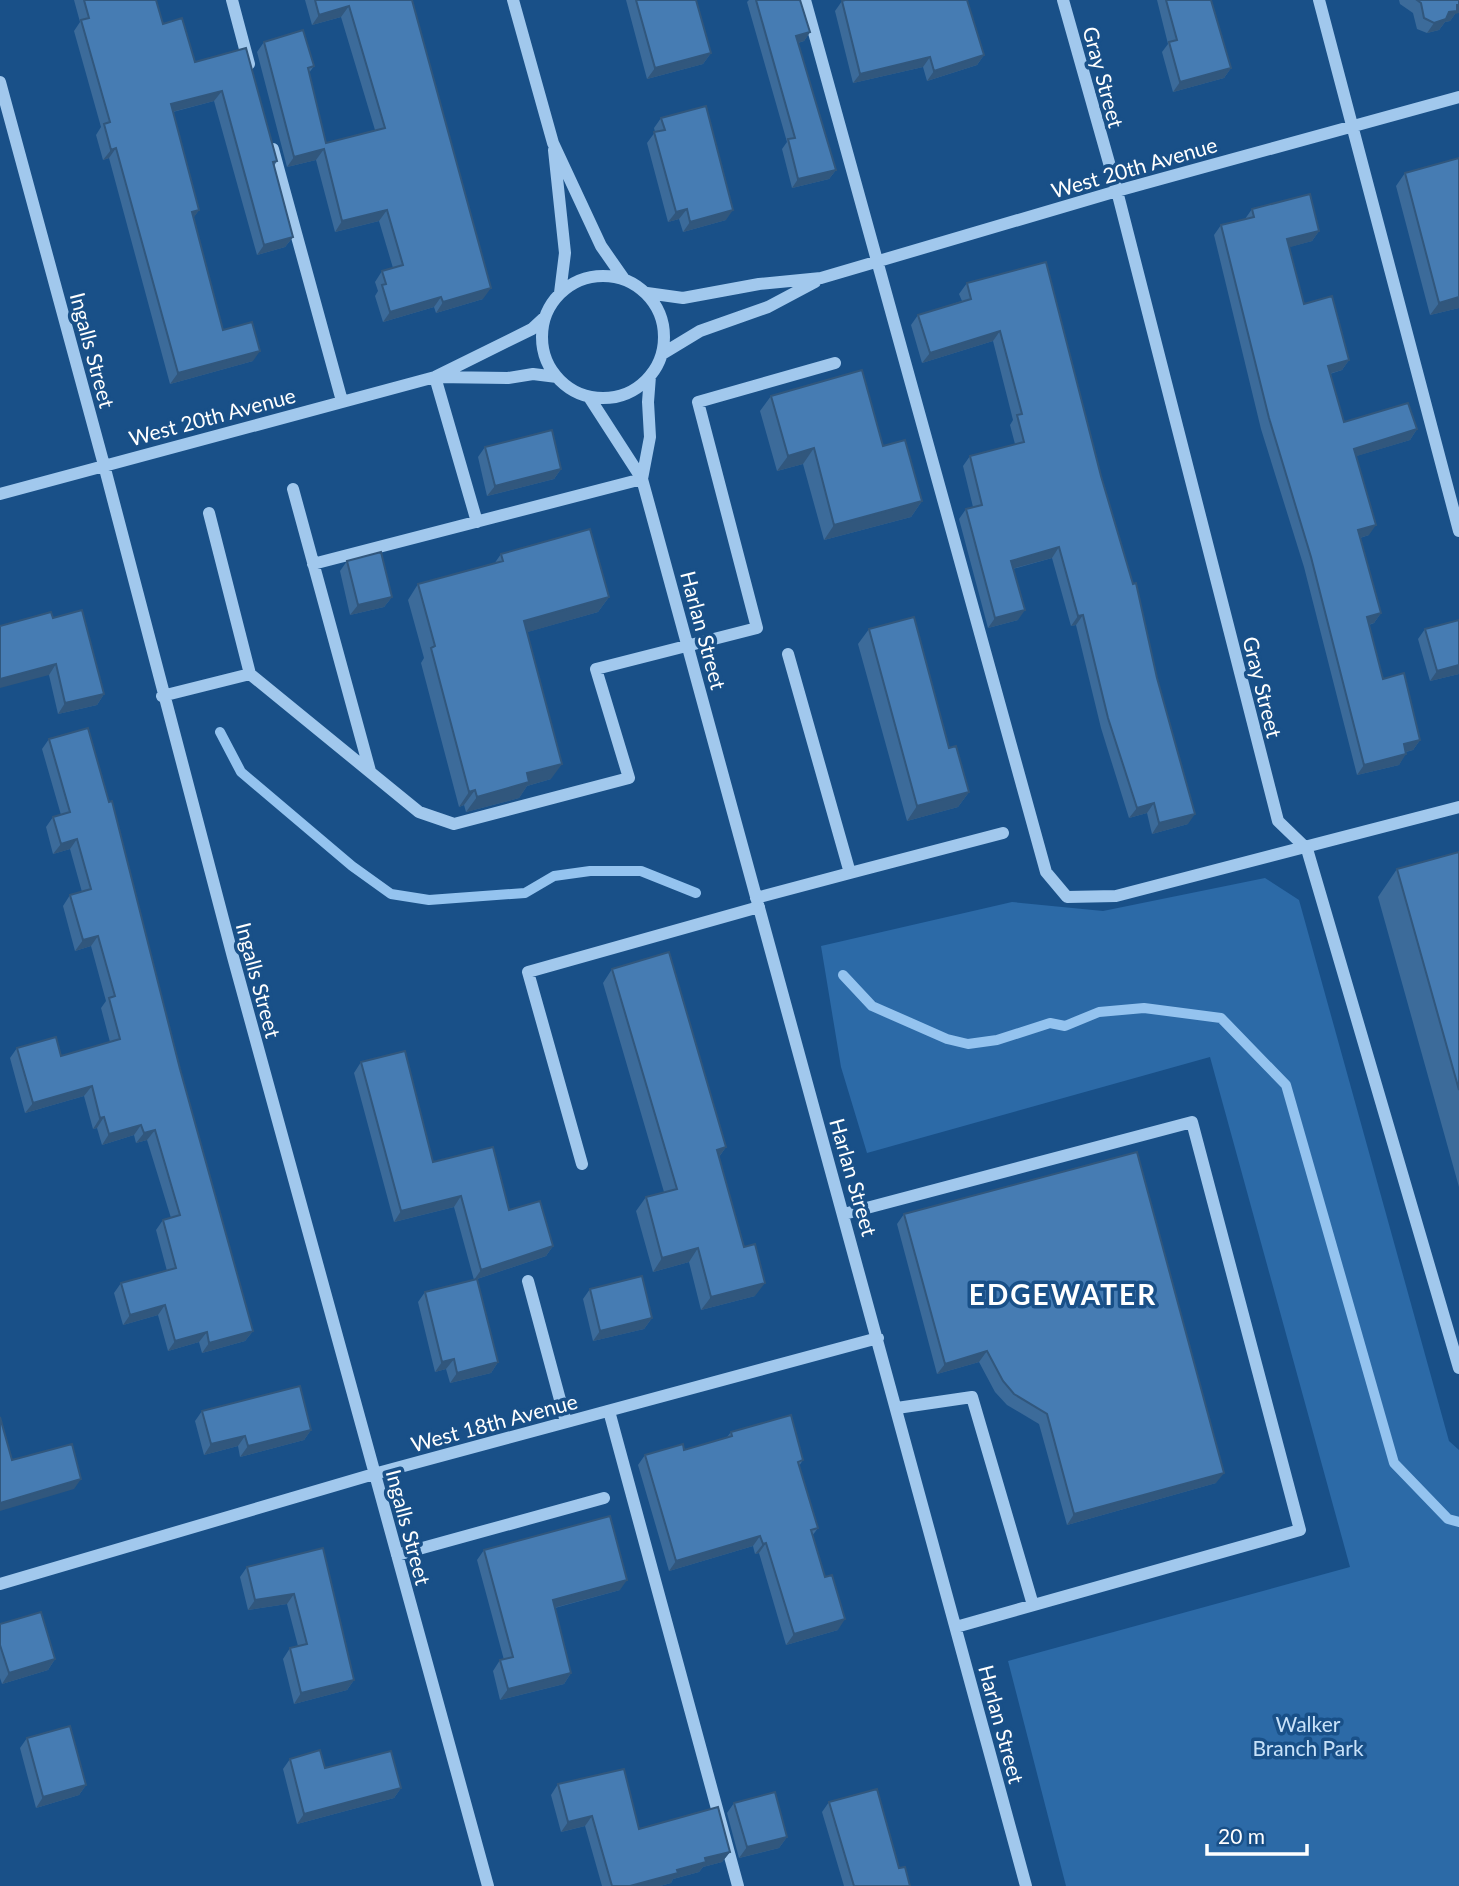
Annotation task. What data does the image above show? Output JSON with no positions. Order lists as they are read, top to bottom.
{
  "streets": {
    "street": [
      "Gray Street",
      "West 20th Avenue",
      "Ingalls Street",
      "Harlan Street",
      "West 18th Avenue"
    ]
  },
  "crossings": [
    ["Gray Street", "West 20th Avenue"],
    ["West 20th Avenue", "Ingalls Street"],
    ["West 20th Avenue", "Harlan Street"],
    ["Ingalls Street", "West 18th Avenue"],
    ["Harlan Street", "West 18th Avenue"]
  ],
  "districts": ["EDGEWATER"],
  "parks": ["Walker Branch Park"],
  "scale_bar": "20 m"
}
